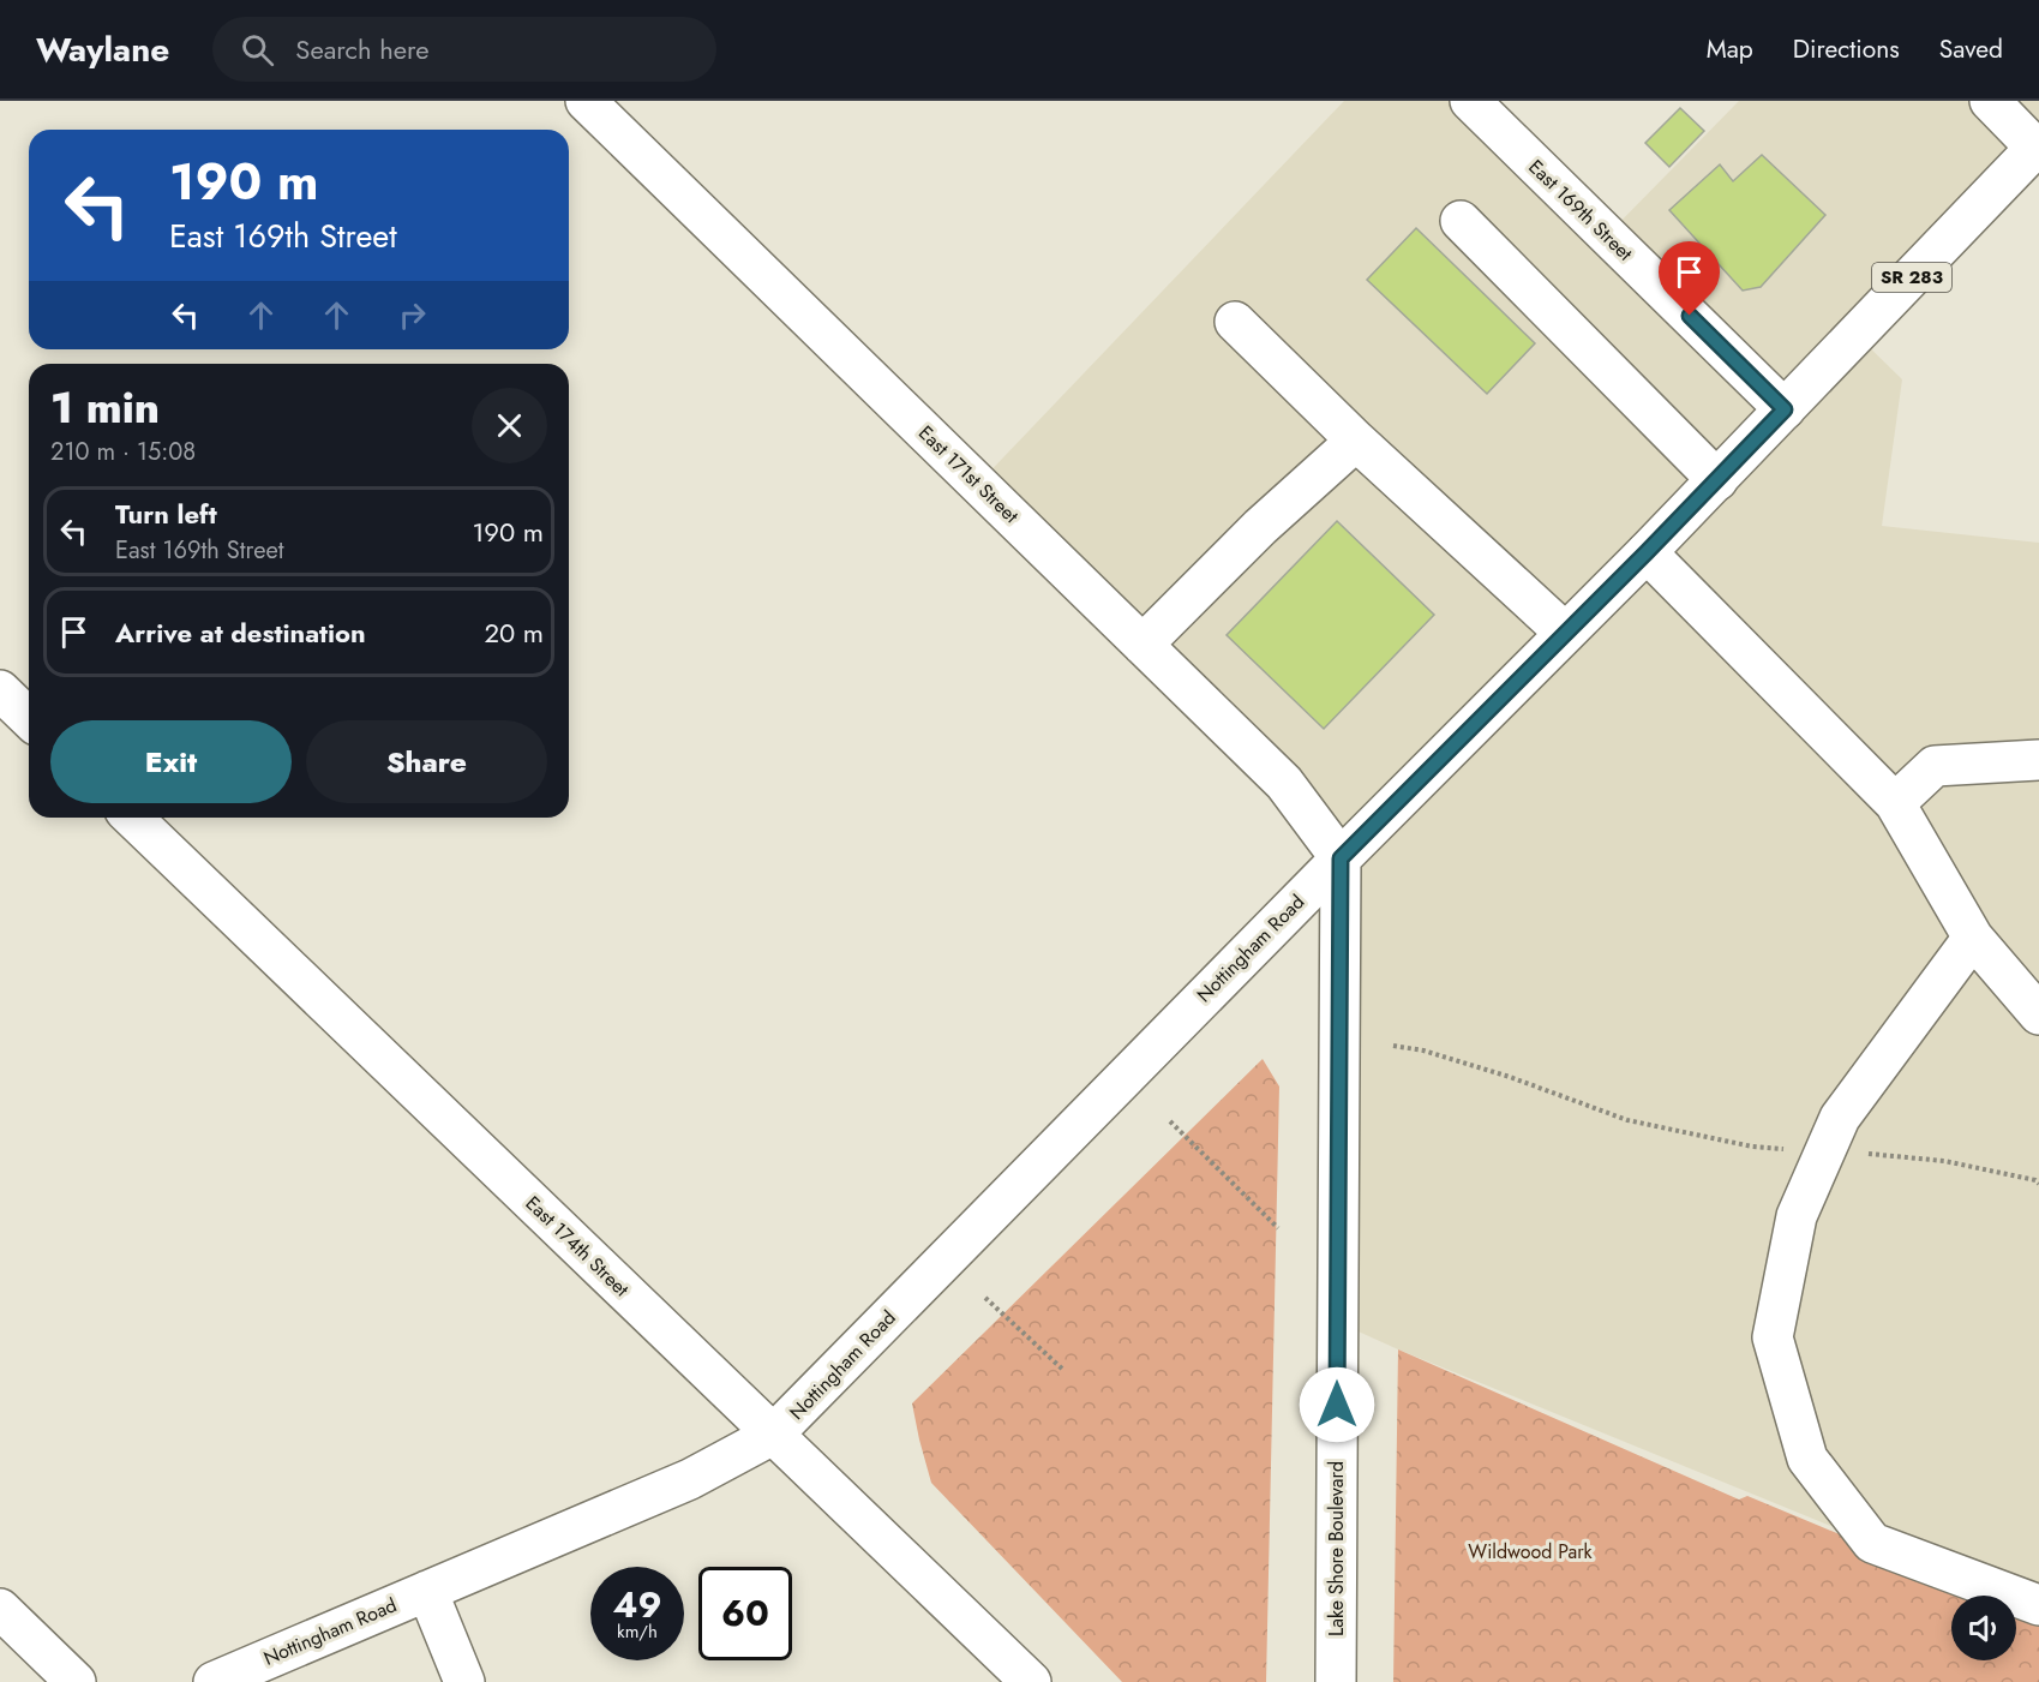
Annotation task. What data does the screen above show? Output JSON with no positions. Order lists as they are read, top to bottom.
{
  "streets": {
    "street": [
      "East 169th Street",
      "SR 283",
      "East 171st Street",
      "Nottingham Road",
      "East 174th Street",
      "Lake Shore Boulevard"
    ]
  },
  "crossings": [
    ["East 169th Street", "SR 283"],
    ["SR 283", "East 171st Street"],
    ["SR 283", "Nottingham Road"],
    ["SR 283", "Lake Shore Boulevard"],
    ["East 171st Street", "Nottingham Road"],
    ["East 171st Street", "Lake Shore Boulevard"],
    ["Nottingham Road", "East 174th Street"],
    ["Nottingham Road", "Lake Shore Boulevard"]
  ],
  "parks": ["Wildwood Park"],
  "page": {
    "header": "Waylane",
    "search": "Search here",
    "nav": ["Map", "Directions", "Saved"],
    "turn": ["190 m", "East 169th Street"],
    "heading": ["1 min", "210 m · 15:08"],
    "list": [
      {
        "name": "Turn left",
        "note": "East 169th Street",
        "value": "190 m"
      },
      {
        "name": "Arrive at destination",
        "value": "20 m"
      }
    ],
    "buttons": ["Exit", "Share"],
    "speed": "49 km/h",
    "limit": "60"
  }
}
